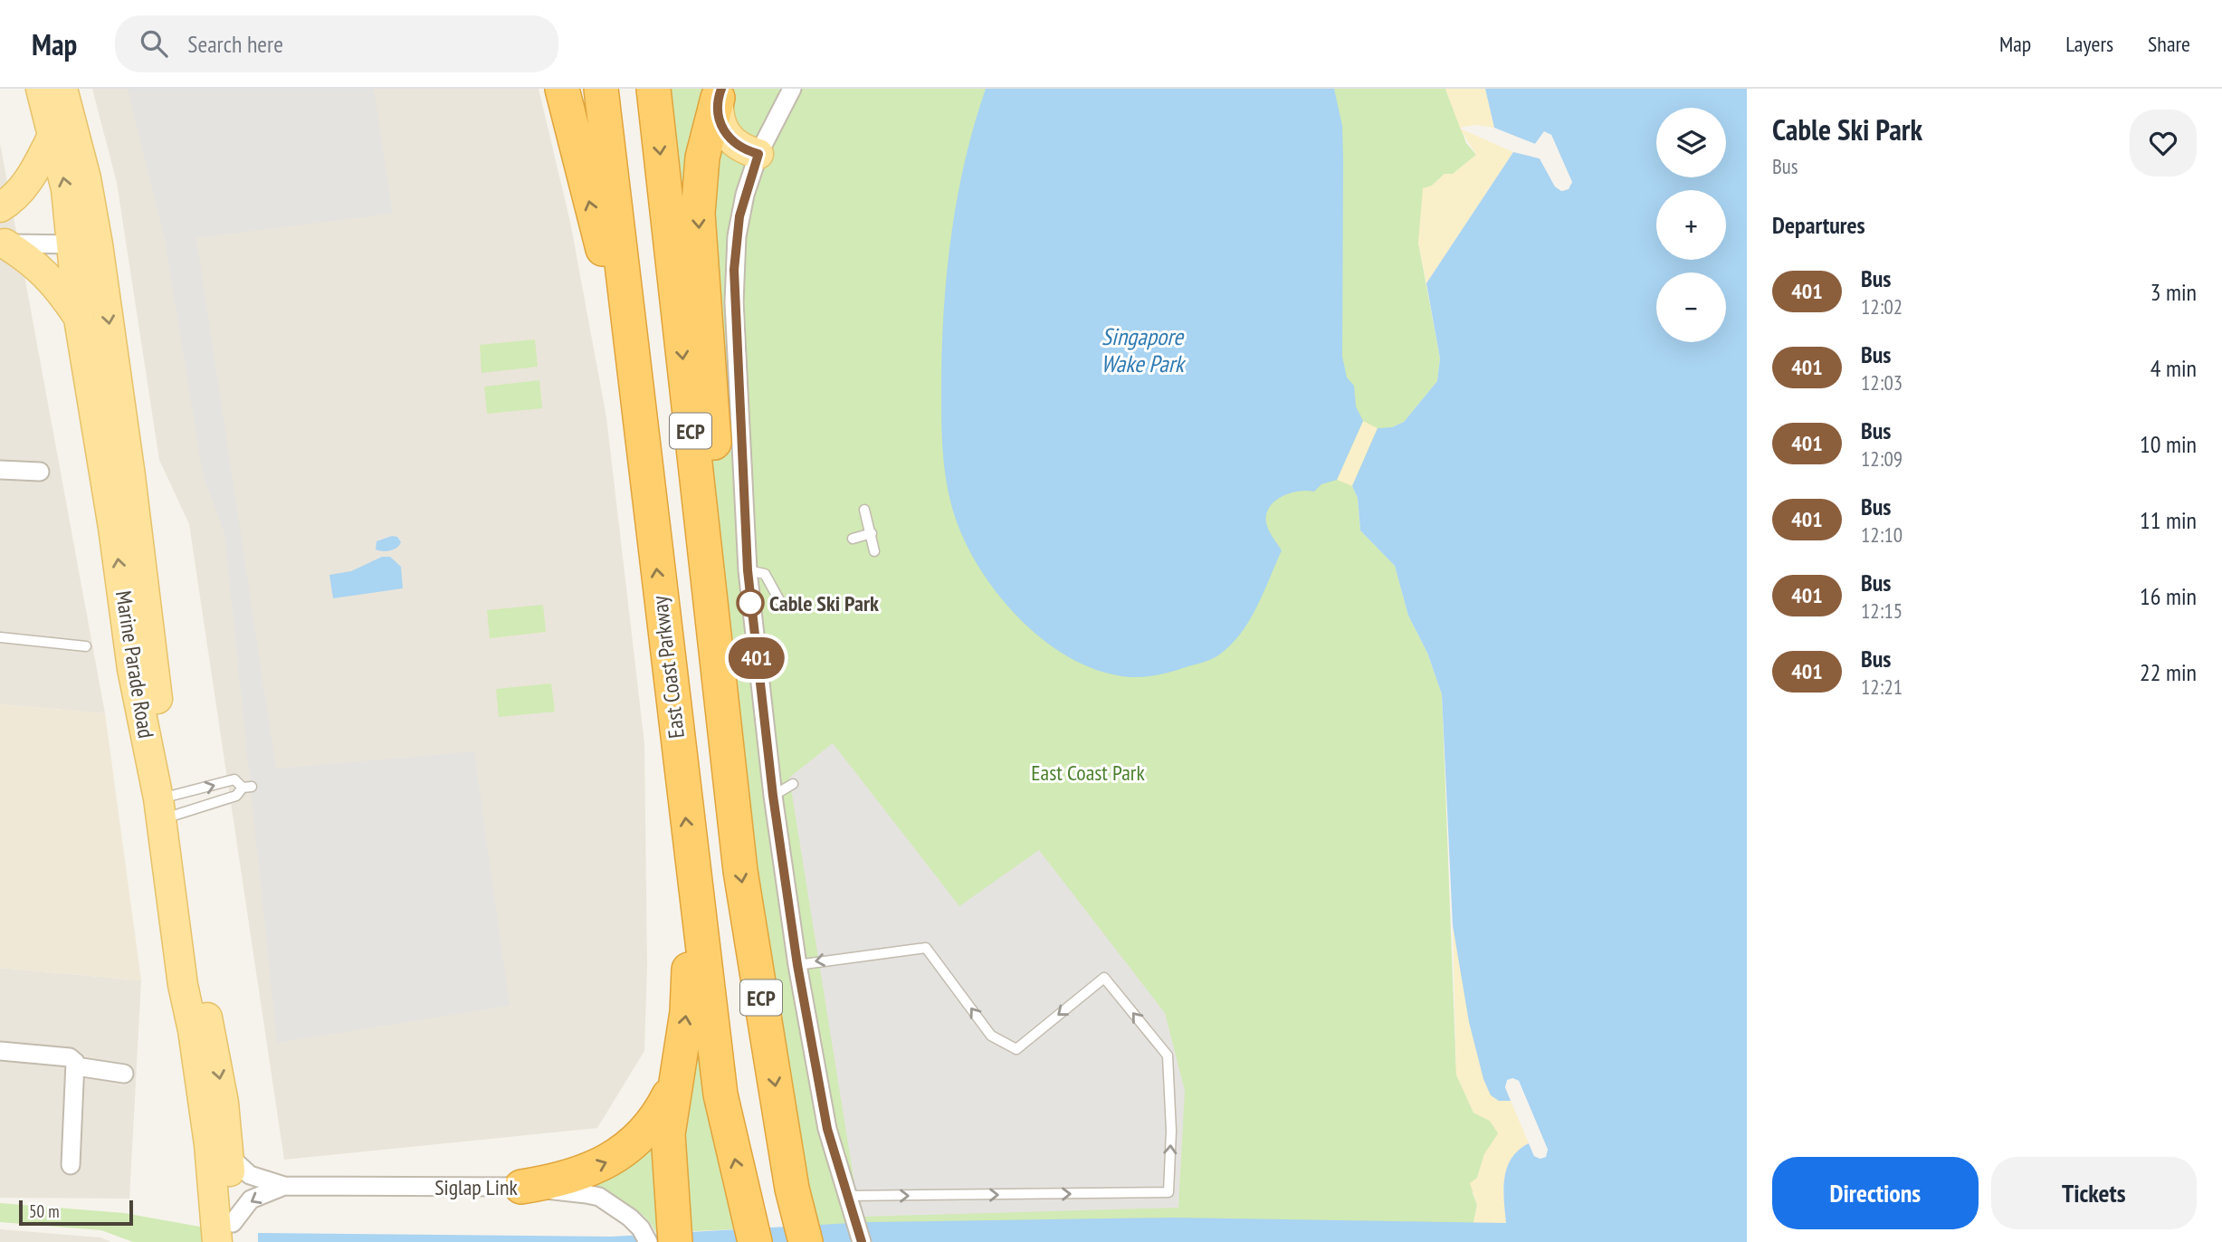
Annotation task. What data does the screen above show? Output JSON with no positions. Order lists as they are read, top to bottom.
{
  "streets": {
    "highway": ["ECP", "East Coast Parkway"],
    "main road": ["Marine Parade Road"],
    "street": ["Siglap Link"]
  },
  "crossings": [
    ["Marine Parade Road", "Siglap Link"]
  ],
  "water": ["Singapore Wake Park"],
  "parks": ["East Coast Park"],
  "places": ["Cable Ski Park"],
  "lines": ["bus line 401"],
  "scale_bar": "50 m",
  "page": {
    "header": "Map",
    "search": "Search here",
    "nav": ["Map", "Layers", "Share"],
    "on_map": "401",
    "heading": [
      ["Cable Ski Park", "Bus"],
      "Departures"
    ],
    "map_buttons": ["+", "−"],
    "list": [
      {
        "mark": "401",
        "name": "Bus",
        "note": "12:02",
        "value": "3 min"
      },
      {
        "mark": "401",
        "name": "Bus",
        "note": "12:03",
        "value": "4 min"
      },
      {
        "mark": "401",
        "name": "Bus",
        "note": "12:09",
        "value": "10 min"
      },
      {
        "mark": "401",
        "name": "Bus",
        "note": "12:10",
        "value": "11 min"
      },
      {
        "mark": "401",
        "name": "Bus",
        "note": "12:15",
        "value": "16 min"
      },
      {
        "mark": "401",
        "name": "Bus",
        "note": "12:21",
        "value": "22 min"
      }
    ],
    "buttons": ["Directions", "Tickets"],
    "scale": "50 m"
  }
}
